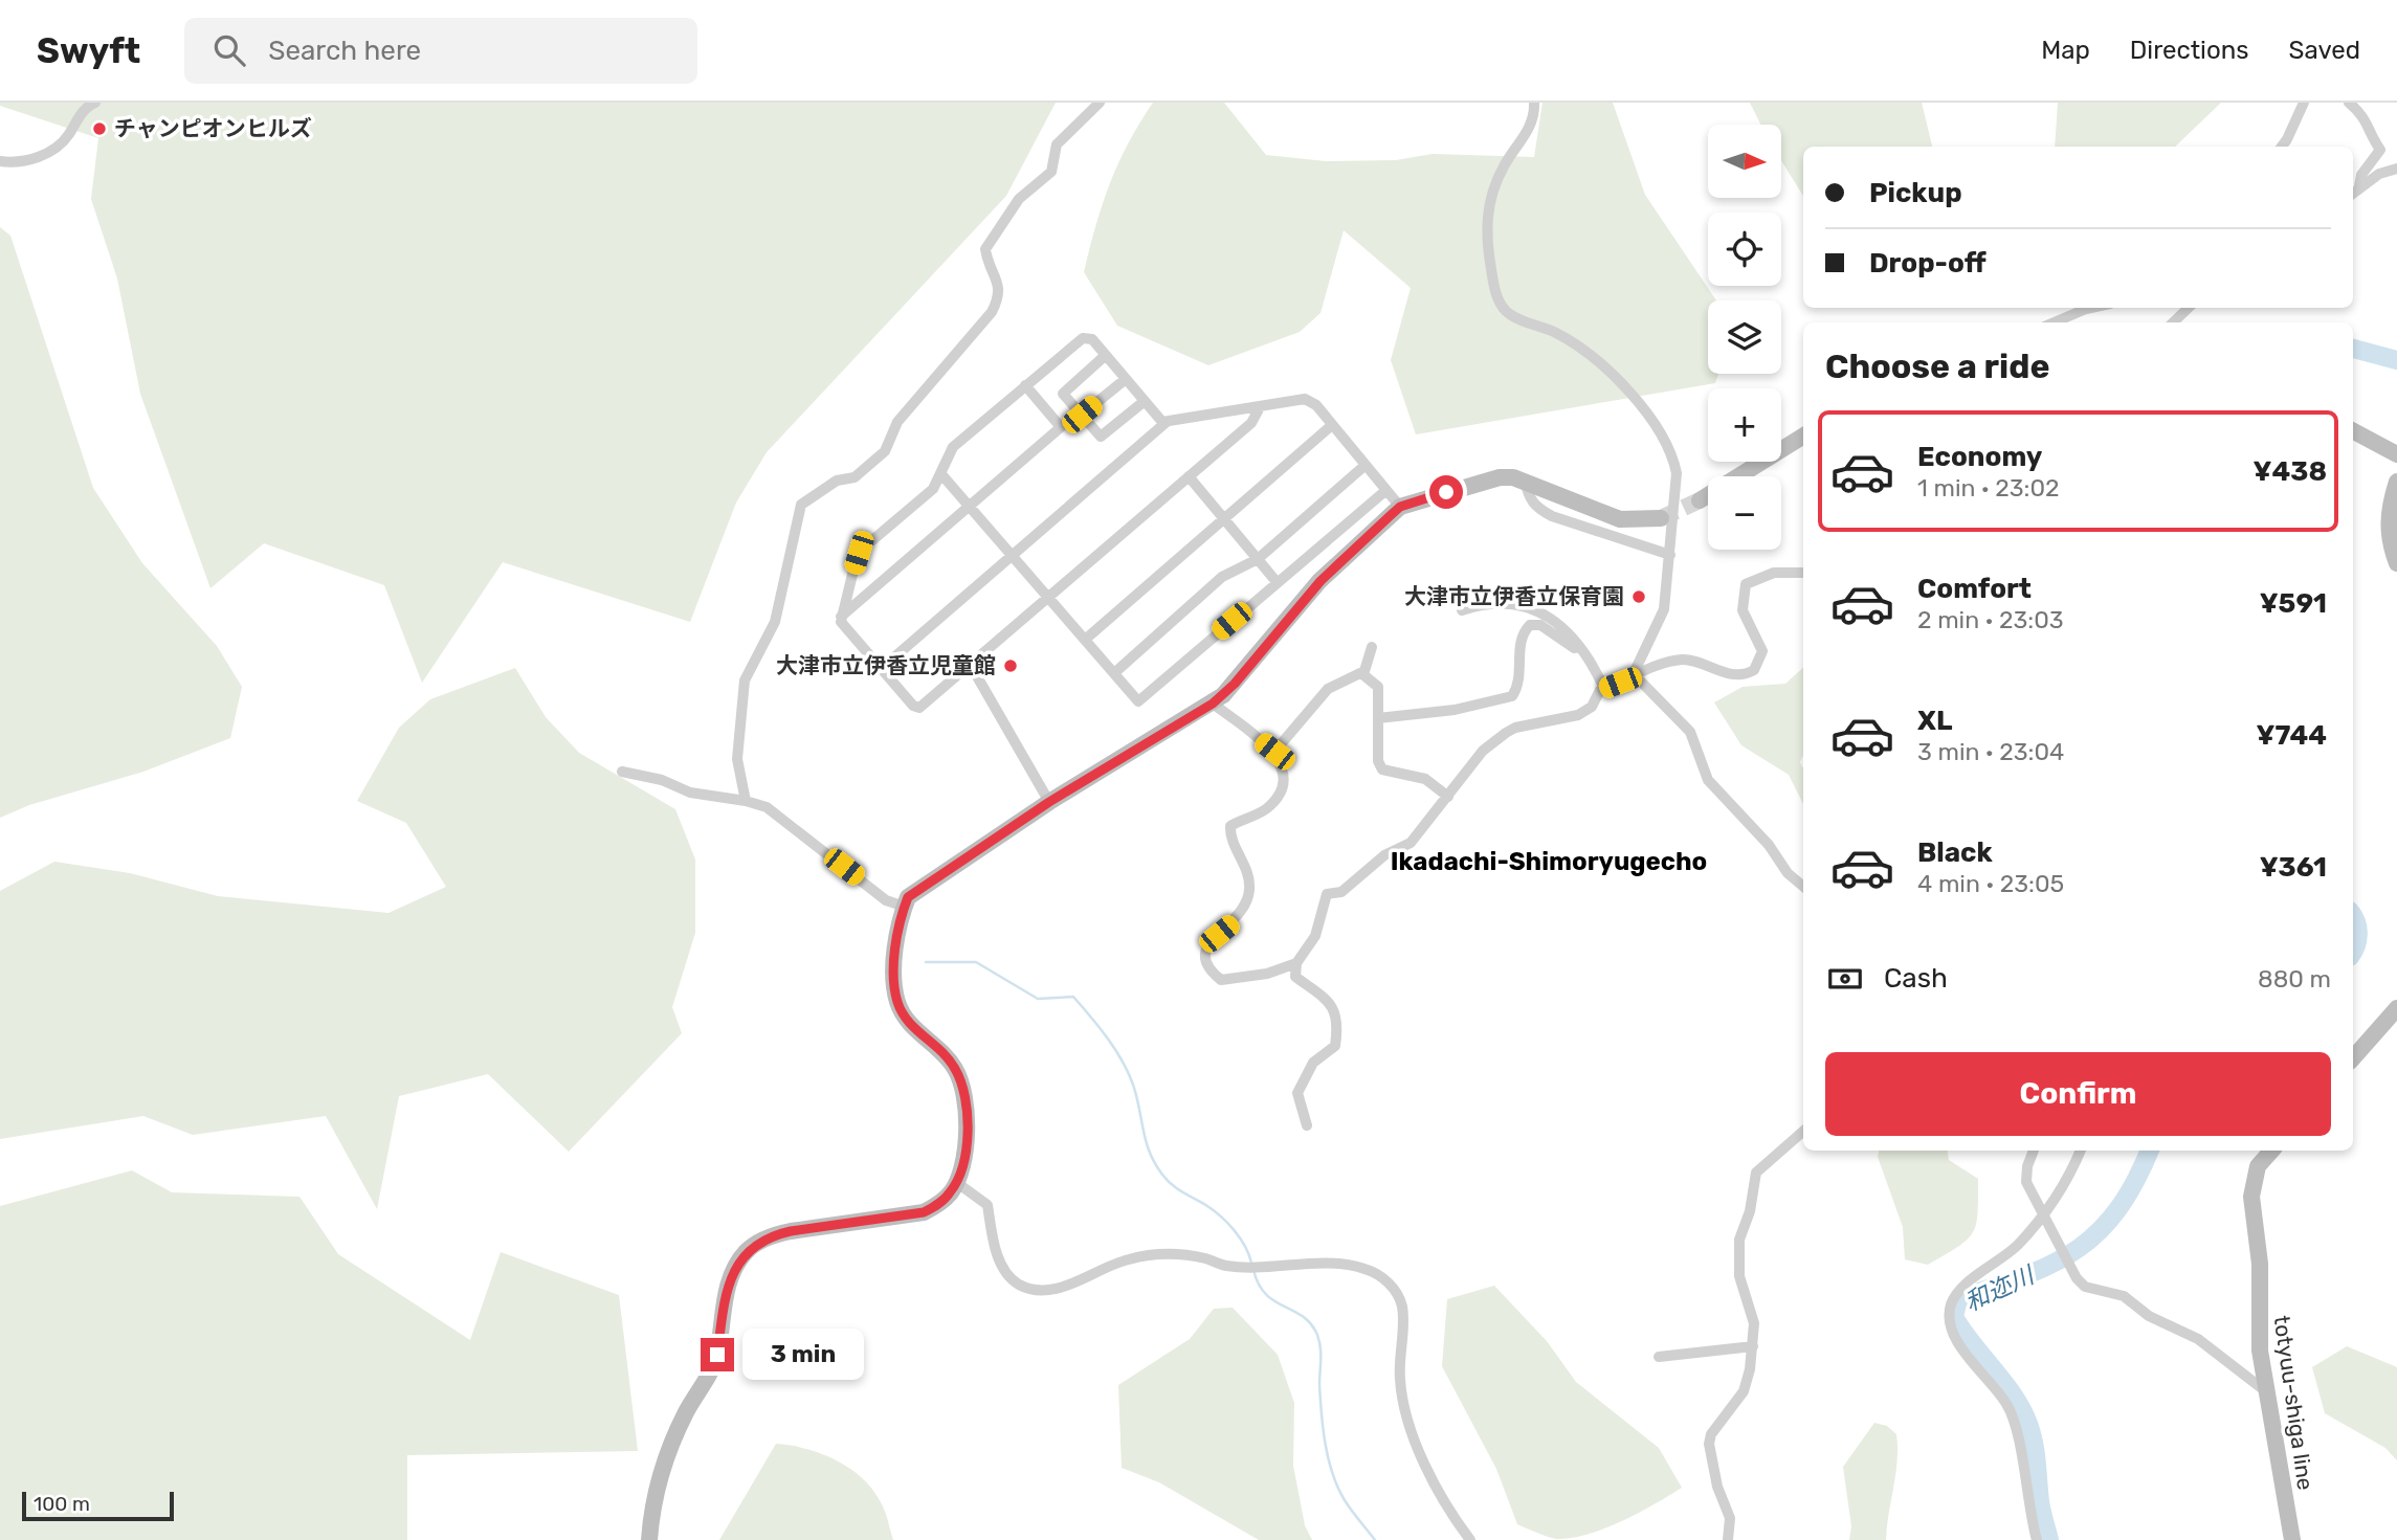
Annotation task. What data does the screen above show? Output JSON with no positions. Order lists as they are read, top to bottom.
{
  "streets": {
    "street": ["totyuu-shiga line"]
  },
  "districts": ["Ikadachi-Shimoryugecho"],
  "water": ["和迩川"],
  "places": ["チャンピオンヒルズ", "大津市立伊香立保育園", "大津市立伊香立児童館"],
  "scale_bar": "100 m",
  "north": "right",
  "page": {
    "header": "Swyft",
    "search": "Search here",
    "nav": ["Map", "Directions", "Saved"],
    "map_buttons": ["+", "−"],
    "banner": ["Pickup", "Drop-off"],
    "heading": "Choose a ride",
    "list": [
      {
        "name": "Economy",
        "note": "1 min · 23:02",
        "value": "¥438"
      },
      {
        "name": "Comfort",
        "note": "2 min · 23:03",
        "value": "¥591"
      },
      {
        "name": "XL",
        "note": "3 min · 23:04",
        "value": "¥744"
      },
      {
        "name": "Black",
        "note": "4 min · 23:05",
        "value": "¥361"
      }
    ],
    "pay": ["Cash", "880 m"],
    "buttons": "Confirm",
    "bubble": "3 min",
    "scale": "100 m"
  }
}
